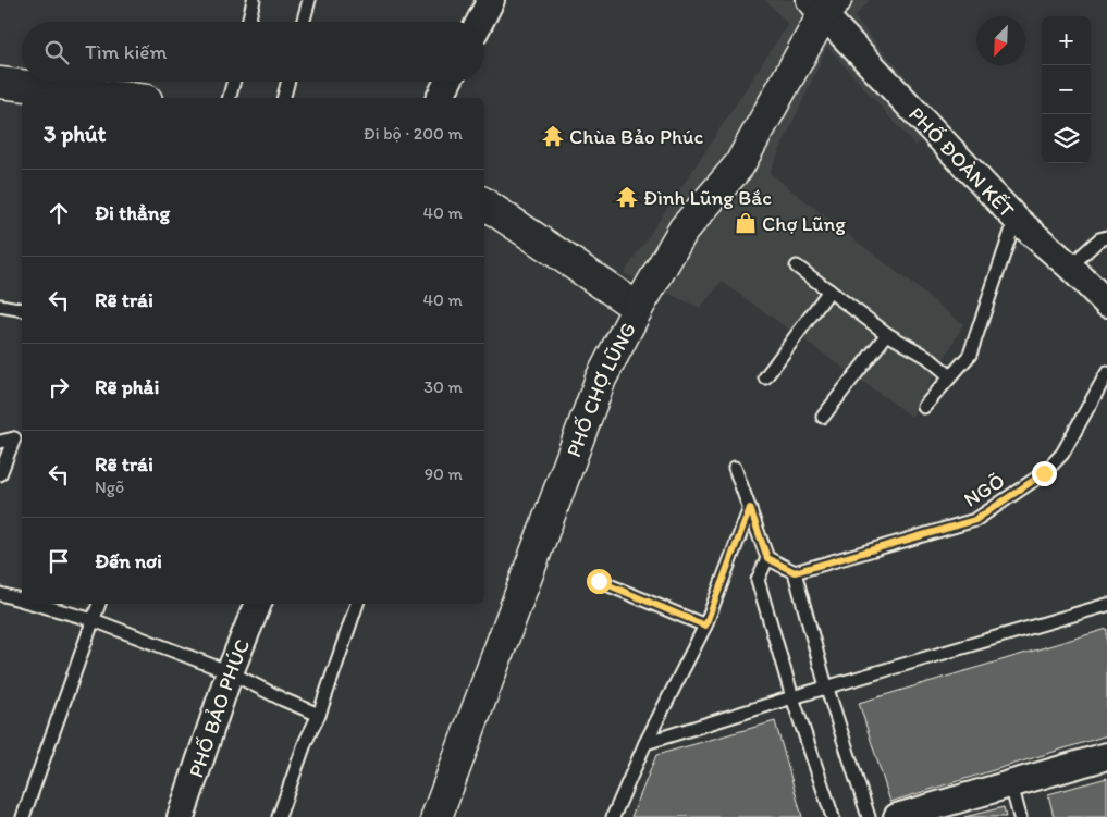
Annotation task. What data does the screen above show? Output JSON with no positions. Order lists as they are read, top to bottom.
{
  "streets": {
    "street": ["PHỐ ĐOÀN KẾT", "PHỐ CHỢ LŨNG", "PHỐ BẢO PHÚC"],
    "lane": ["NGÕ"]
  },
  "crossings": [
    ["PHỐ ĐOÀN KẾT", "PHỐ CHỢ LŨNG"]
  ],
  "places": {
    "temple": ["Chùa Bảo Phúc", "Đình Lũng Bắc"],
    "shop": ["Chợ Lũng"]
  },
  "north": "bottom left",
  "page": {
    "map_buttons": ["+", "−"],
    "search": "Tìm kiếm",
    "heading": ["3 phút", "Đi bộ · 200 m"],
    "list": [
      ["Đi thẳng", "40 m"],
      ["Rẽ trái", "40 m"],
      ["Rẽ phải", "30 m"],
      ["Rẽ trái", "Ngõ", "90 m"],
      "Đến nơi"
    ]
  }
}
